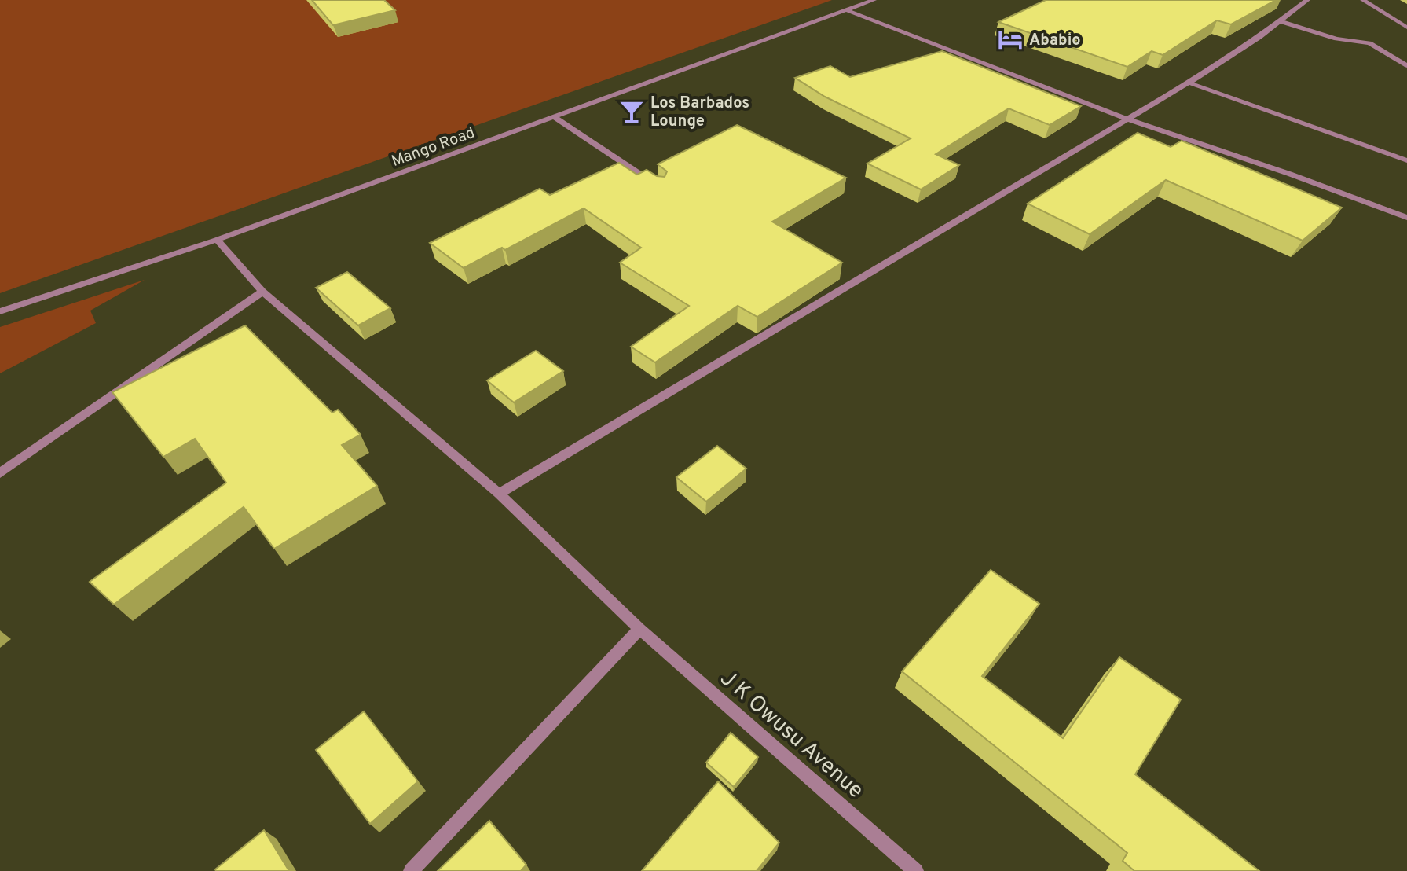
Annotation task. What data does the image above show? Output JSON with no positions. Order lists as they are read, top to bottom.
{
  "streets": {
    "street": ["Mango Road", "J K Owusu Avenue"]
  },
  "crossings": [
    ["Mango Road", "J K Owusu Avenue"]
  ],
  "places": {
    "hotel": ["Ababio"],
    "bar": ["Los Barbados Lounge"]
  }
}
